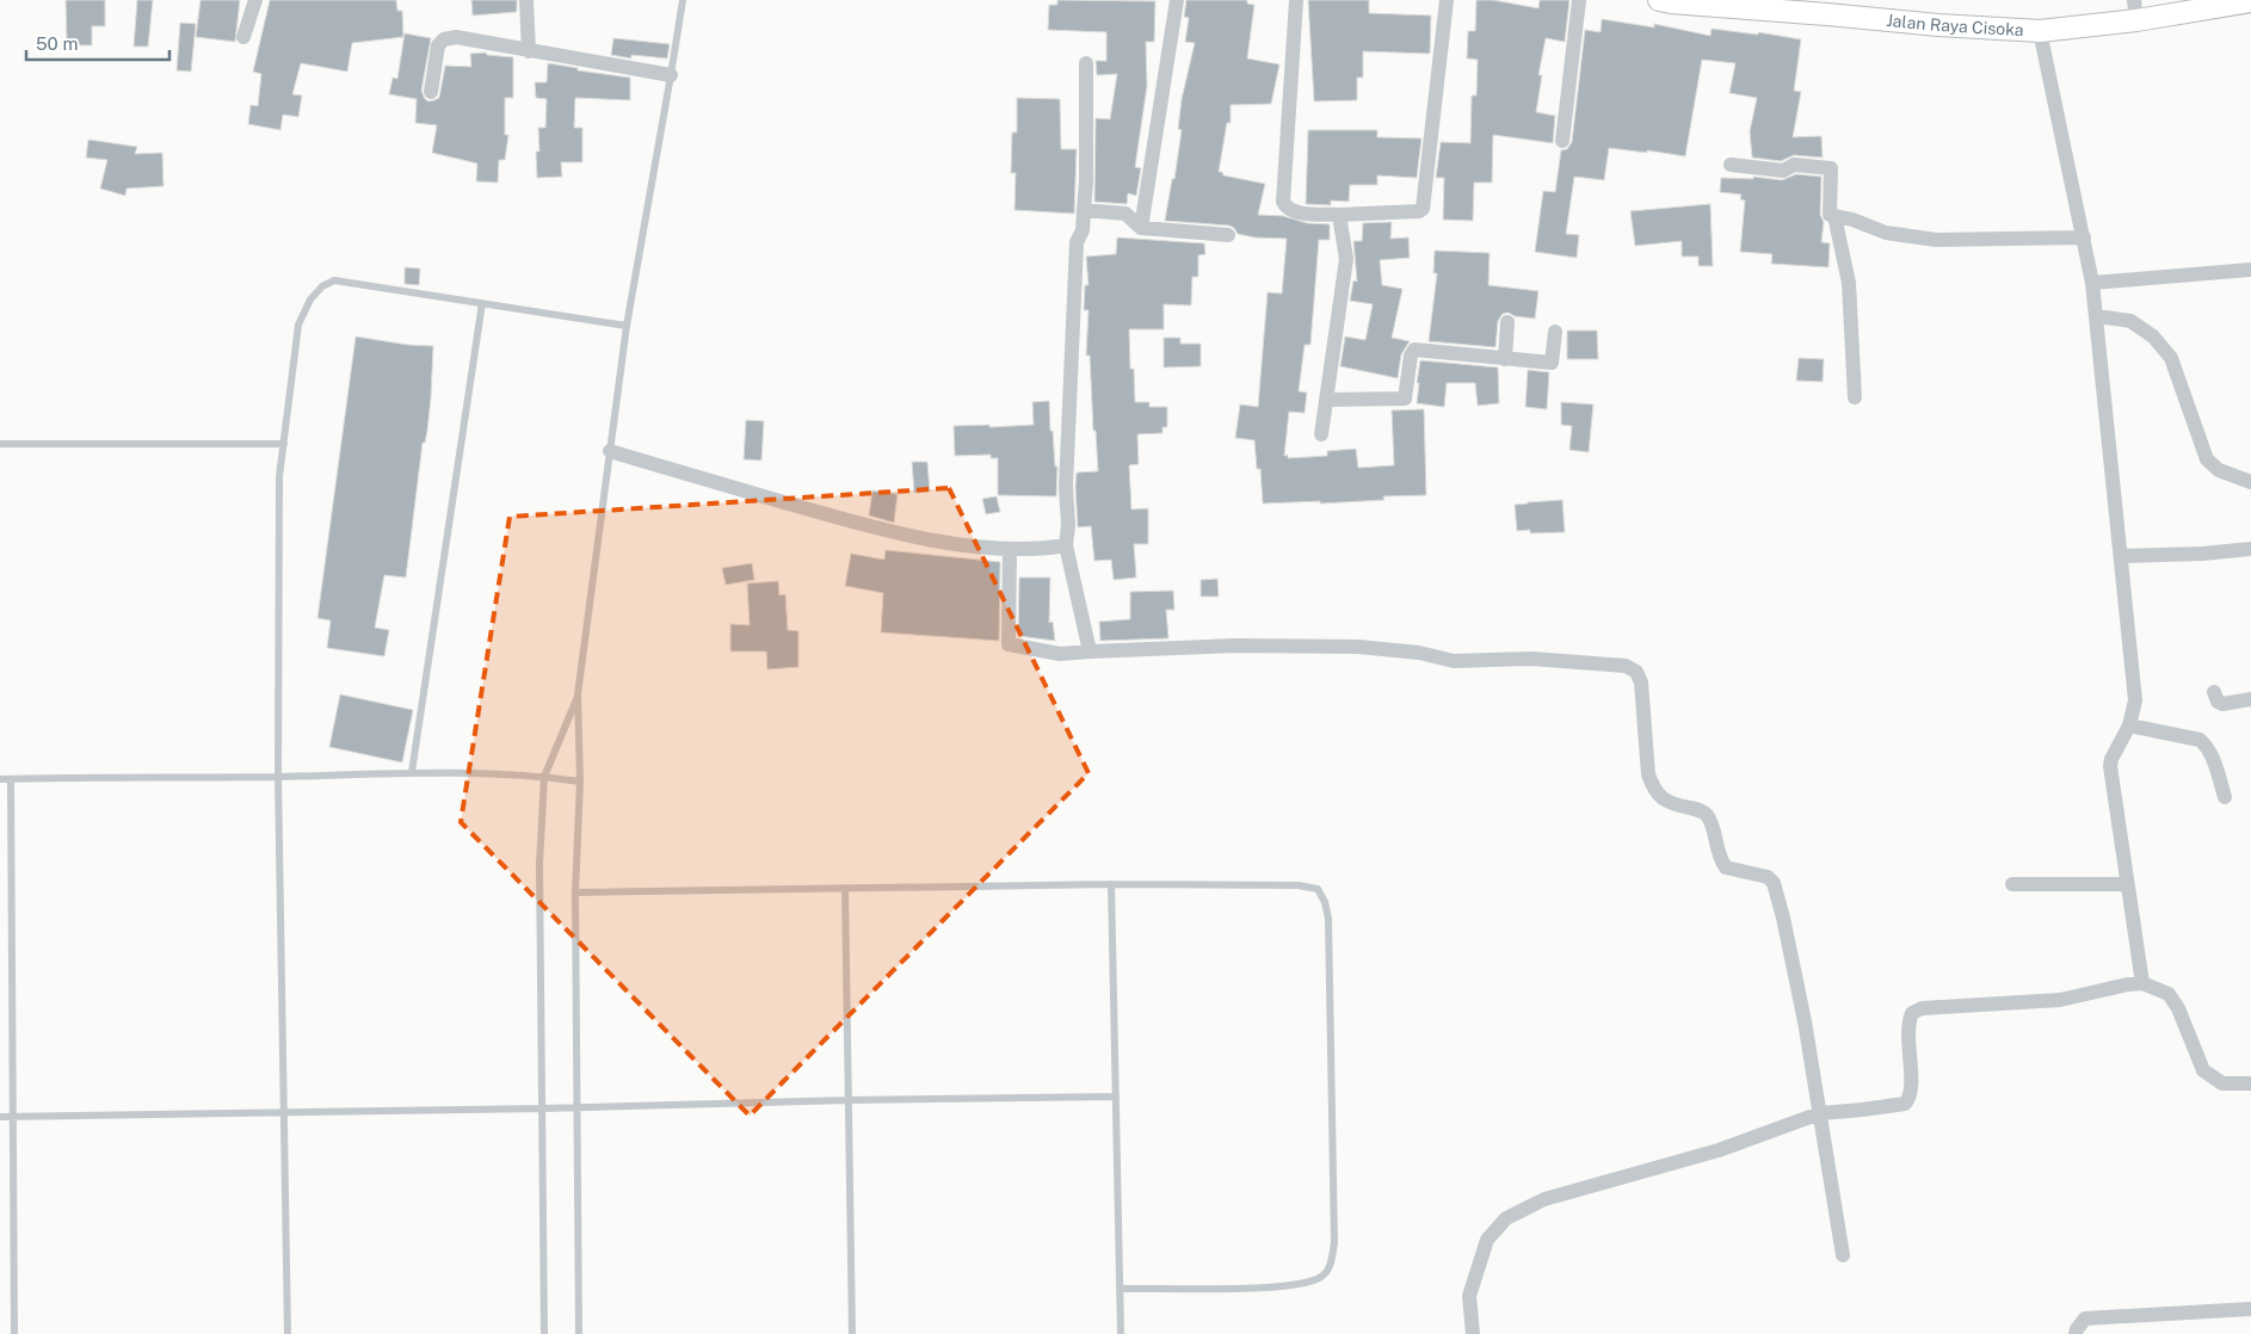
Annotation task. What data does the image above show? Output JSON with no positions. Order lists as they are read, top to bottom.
{
  "streets": {
    "street": ["Jalan Raya Cisoka"]
  },
  "scale_bar": "50 m"
}
